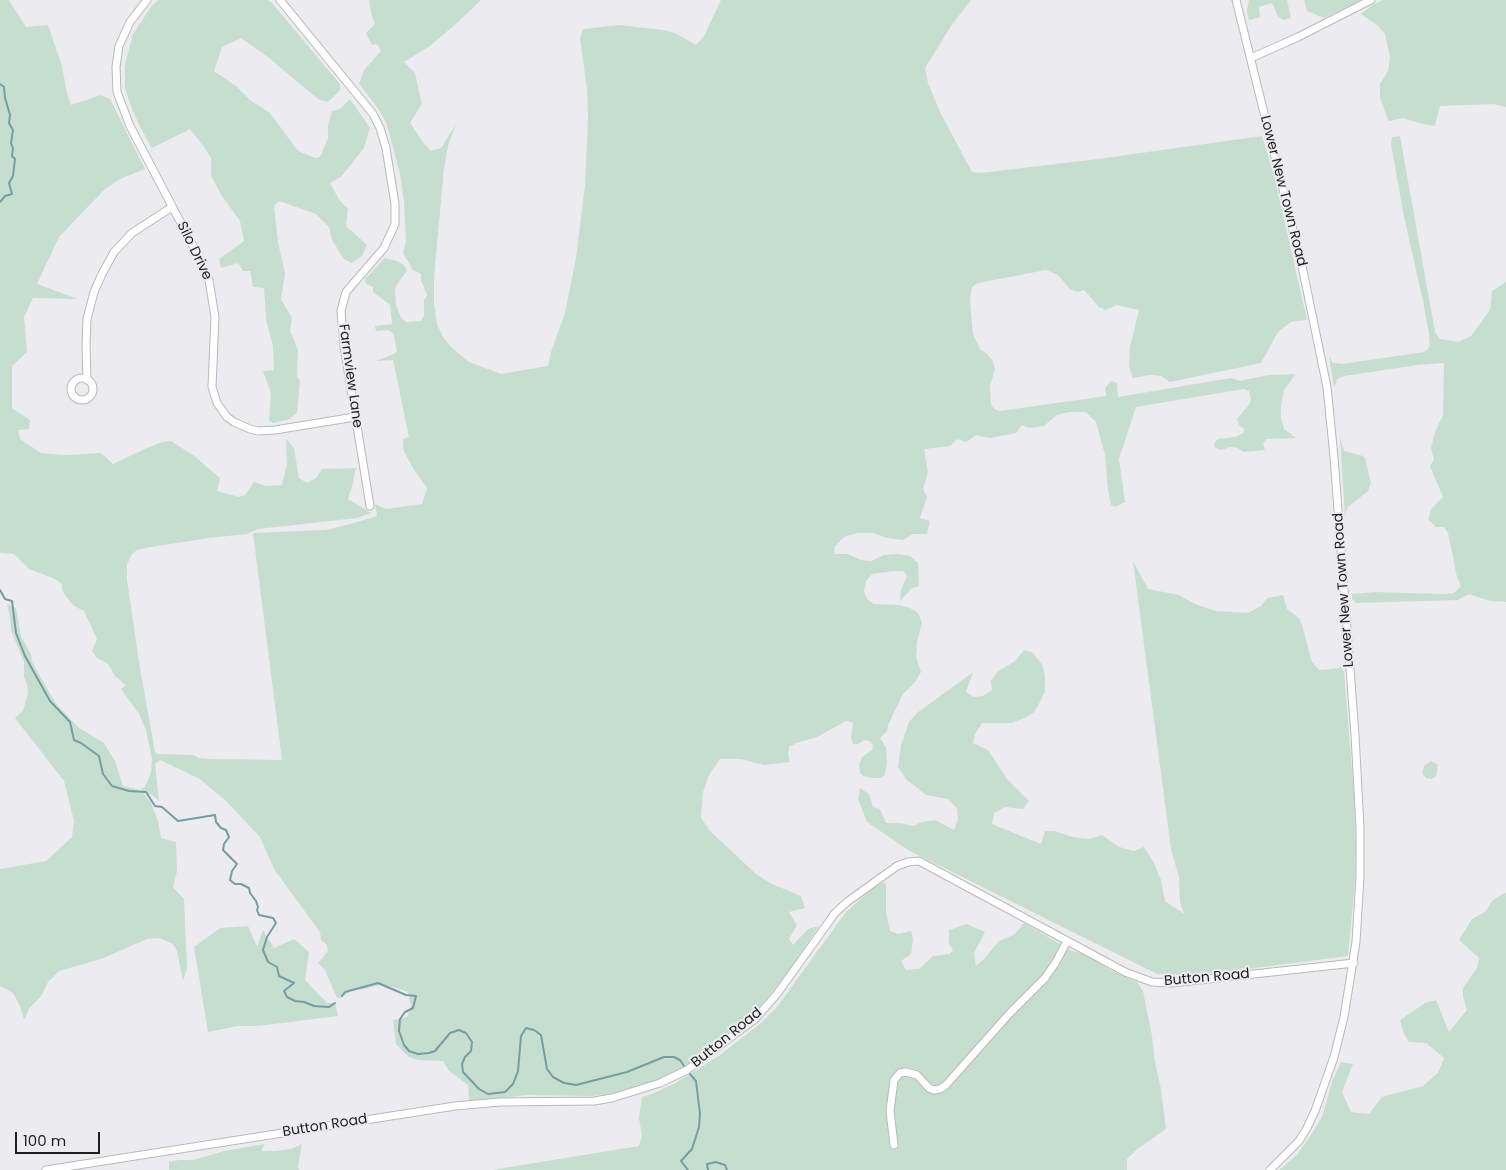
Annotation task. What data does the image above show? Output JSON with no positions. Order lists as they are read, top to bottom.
{
  "streets": {
    "street": [
      "Lower New Town Road",
      "Silo Drive",
      "Farmview Lane",
      "Button Road"
    ]
  },
  "crossings": [
    ["Lower New Town Road", "Button Road"],
    ["Silo Drive", "Farmview Lane"]
  ],
  "scale_bar": "100 m"
}
